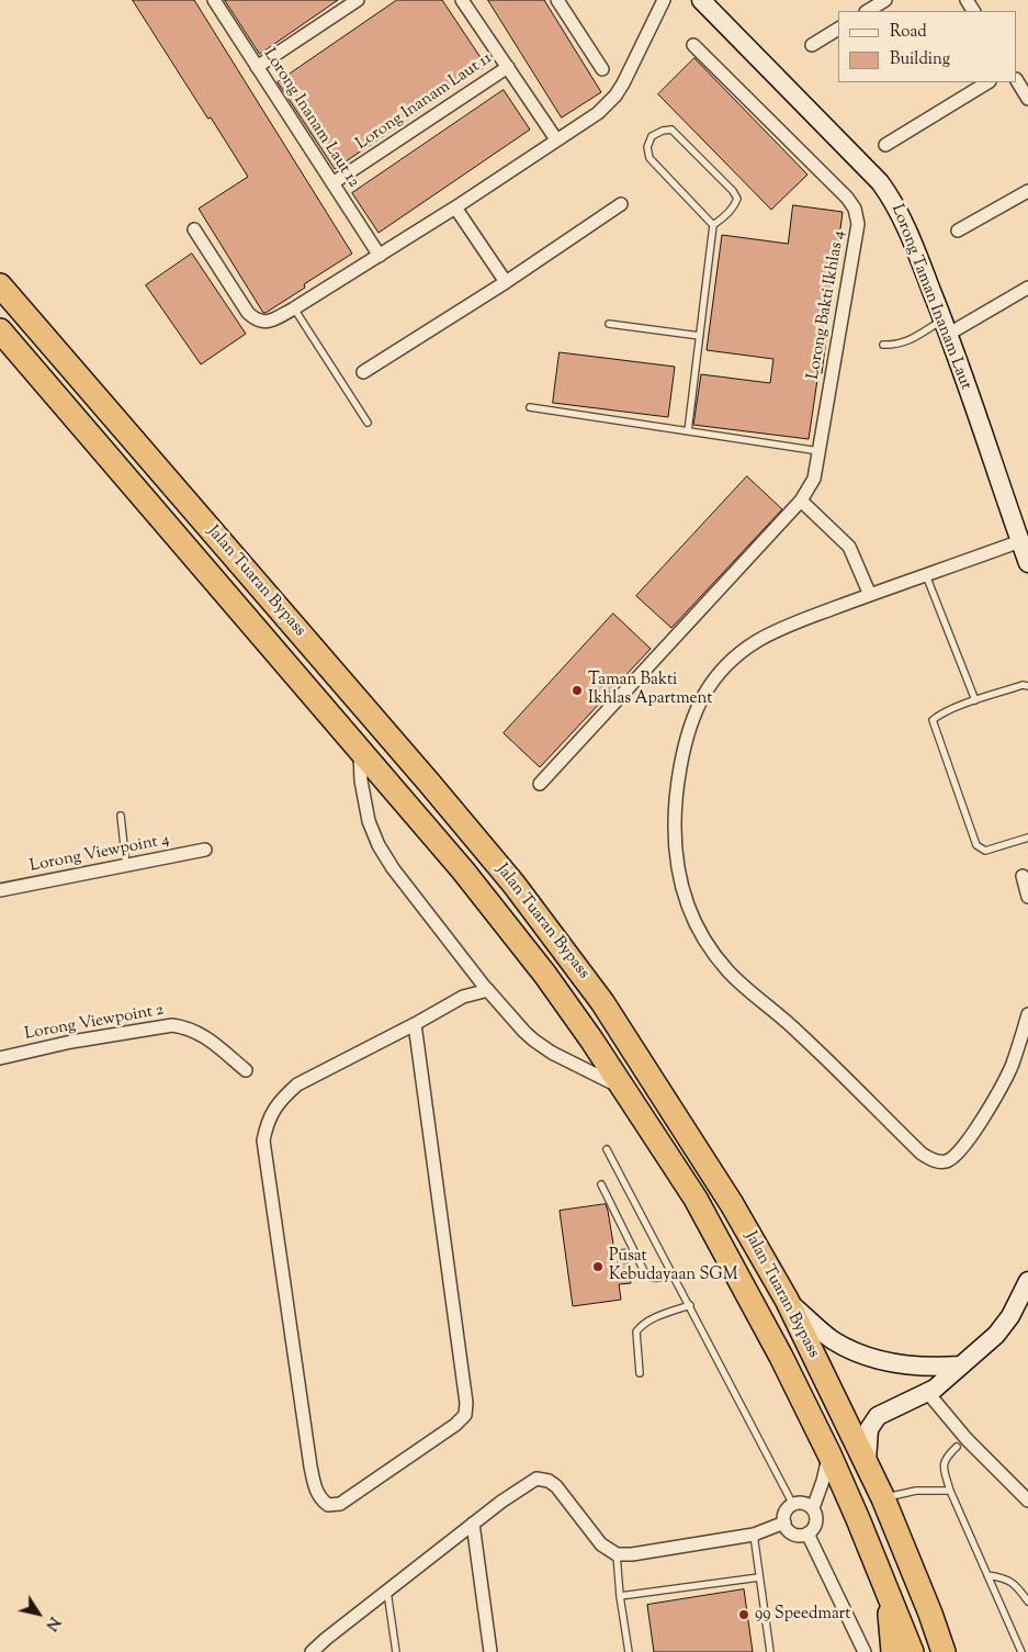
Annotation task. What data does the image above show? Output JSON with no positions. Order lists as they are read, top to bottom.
{
  "streets": {
    "highway": ["Jalan Tuaran Bypass"],
    "main road": ["Lorong Taman Inanam Laut"],
    "street": [
      "Lorong Inanam Laut 11",
      "Lorong Inanam Laut 12",
      "Lorong Bakti Ikhlas 4",
      "Lorong Viewpoint 4",
      "Lorong Viewpoint 2"
    ]
  },
  "crossings": [
    ["Lorong Inanam Laut 11", "Lorong Inanam Laut 12"]
  ],
  "places": ["Taman Bakti Ikhlas Apartment", "Pusat Kebudayaan SGM", "99 Speedmart"],
  "legend": ["Road", "Building"],
  "north": "bottom right"
}
